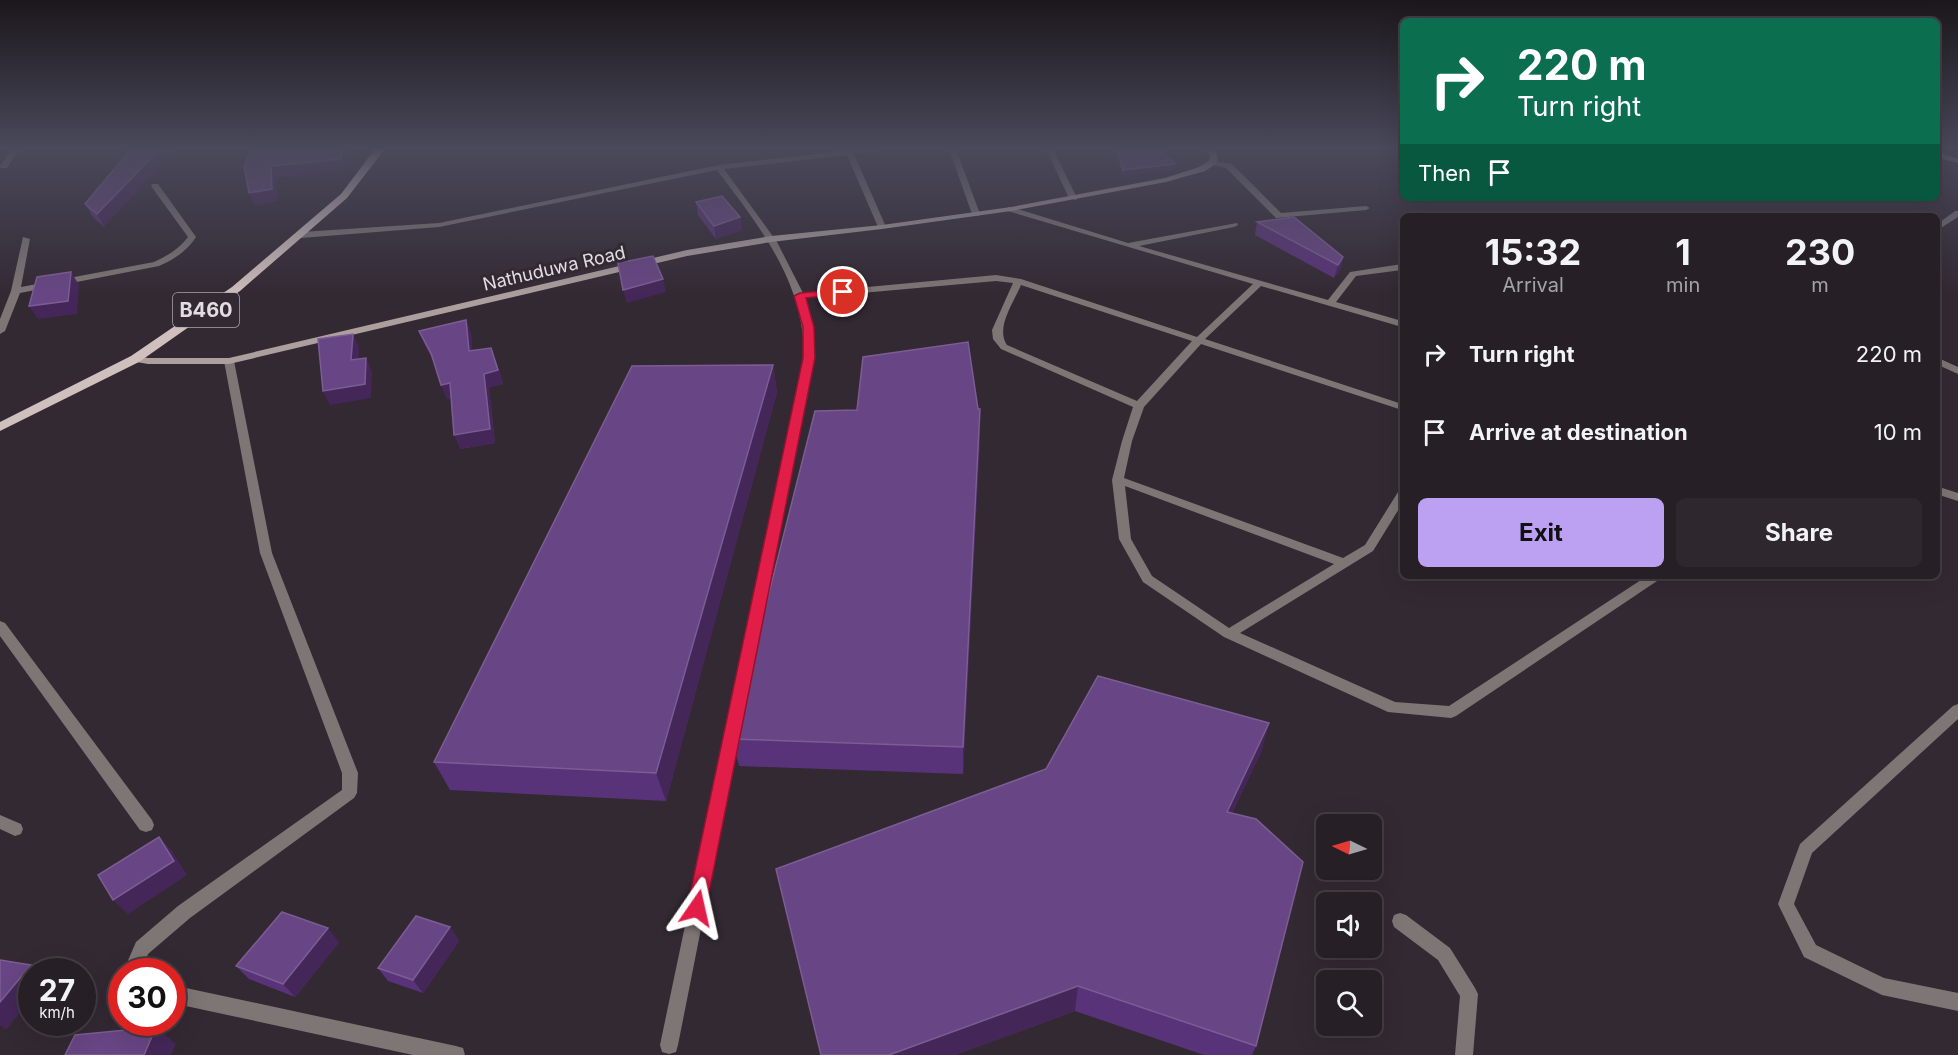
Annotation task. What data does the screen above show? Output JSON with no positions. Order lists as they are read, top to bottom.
{
  "streets": {
    "main road": ["B460"],
    "street": ["Nathuduwa Road"]
  },
  "crossings": [
    ["Nathuduwa Road", "B460"]
  ],
  "north": "left",
  "page": {
    "turn": ["220 m", "Turn right"],
    "then": "Then",
    "eta": [
      "15:32",
      "Arrival",
      "1",
      "min",
      "230",
      "m"
    ],
    "list": [
      {
        "name": "Turn right",
        "value": "220 m"
      },
      {
        "name": "Arrive at destination",
        "value": "10 m"
      }
    ],
    "buttons": ["Exit", "Share"],
    "speed": "27 km/h",
    "limit": "30"
  }
}
